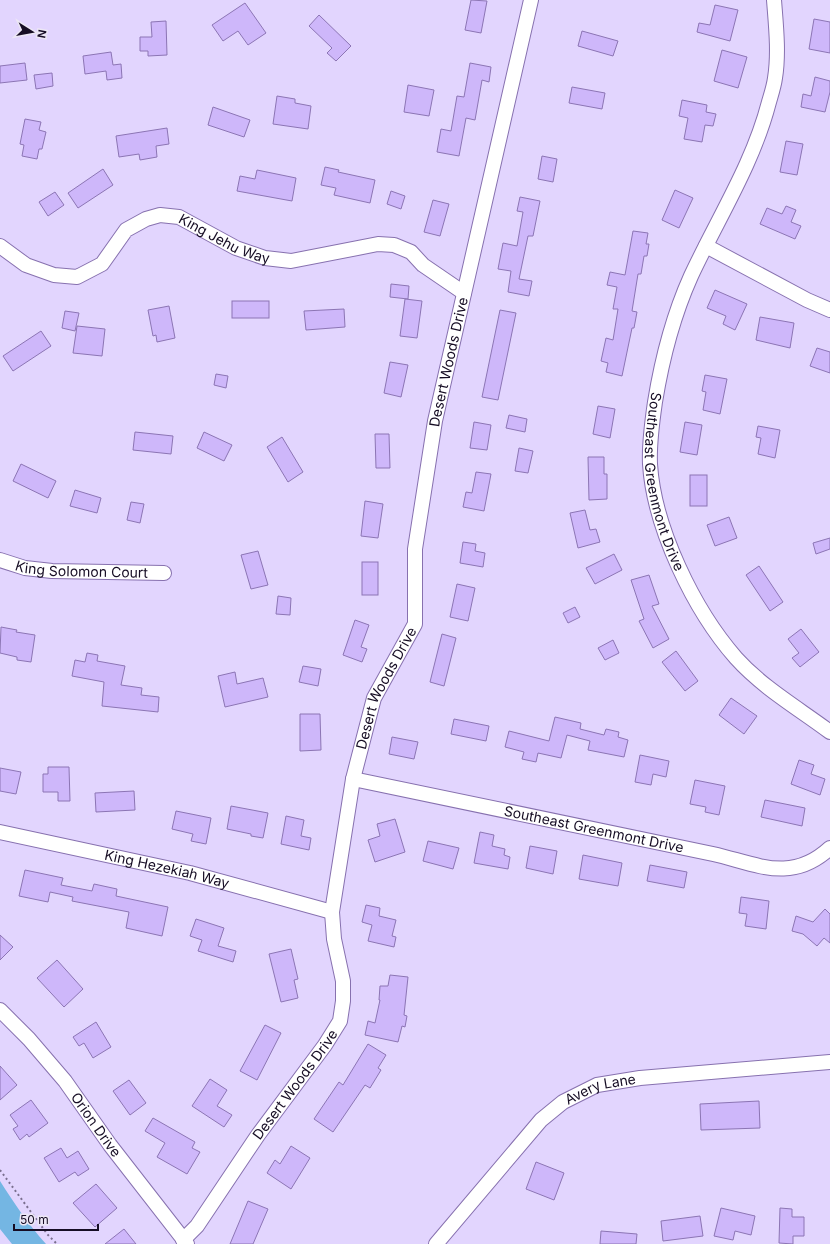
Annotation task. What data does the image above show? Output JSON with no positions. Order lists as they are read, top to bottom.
{
  "streets": {
    "street": [
      "King Jehu Way",
      "Desert Woods Drive",
      "Southeast Greenmont Drive",
      "King Solomon Court",
      "King Hezekiah Way",
      "Avery Lane",
      "Orion Drive"
    ]
  },
  "crossings": [
    ["King Jehu Way", "Desert Woods Drive"],
    ["Desert Woods Drive", "Southeast Greenmont Drive"],
    ["Desert Woods Drive", "King Hezekiah Way"],
    ["Desert Woods Drive", "Orion Drive"]
  ],
  "scale_bar": "50 m",
  "north": "right"
}
